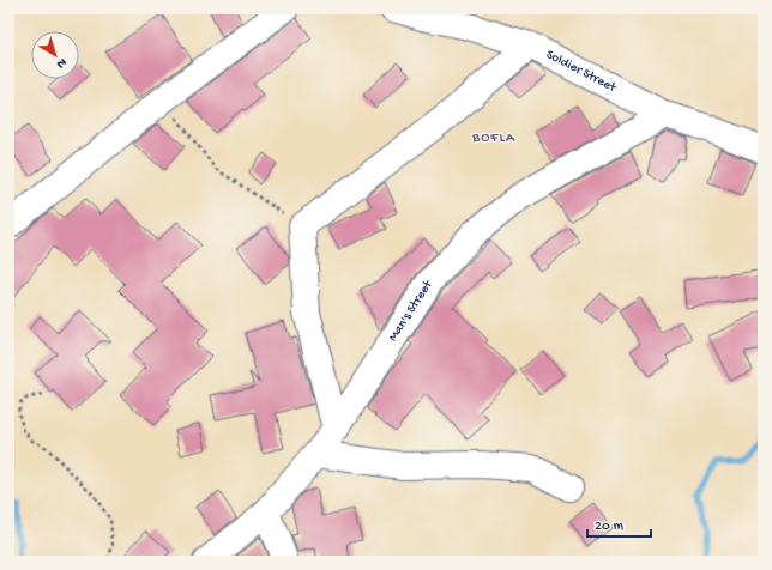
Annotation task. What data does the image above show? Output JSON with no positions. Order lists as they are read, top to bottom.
{
  "streets": {
    "street": ["Soldier Street", "Man's Street"]
  },
  "crossings": [
    ["Soldier Street", "Man's Street"]
  ],
  "districts": ["BOFLA"],
  "scale_bar": "20 m",
  "north": "bottom right"
}
